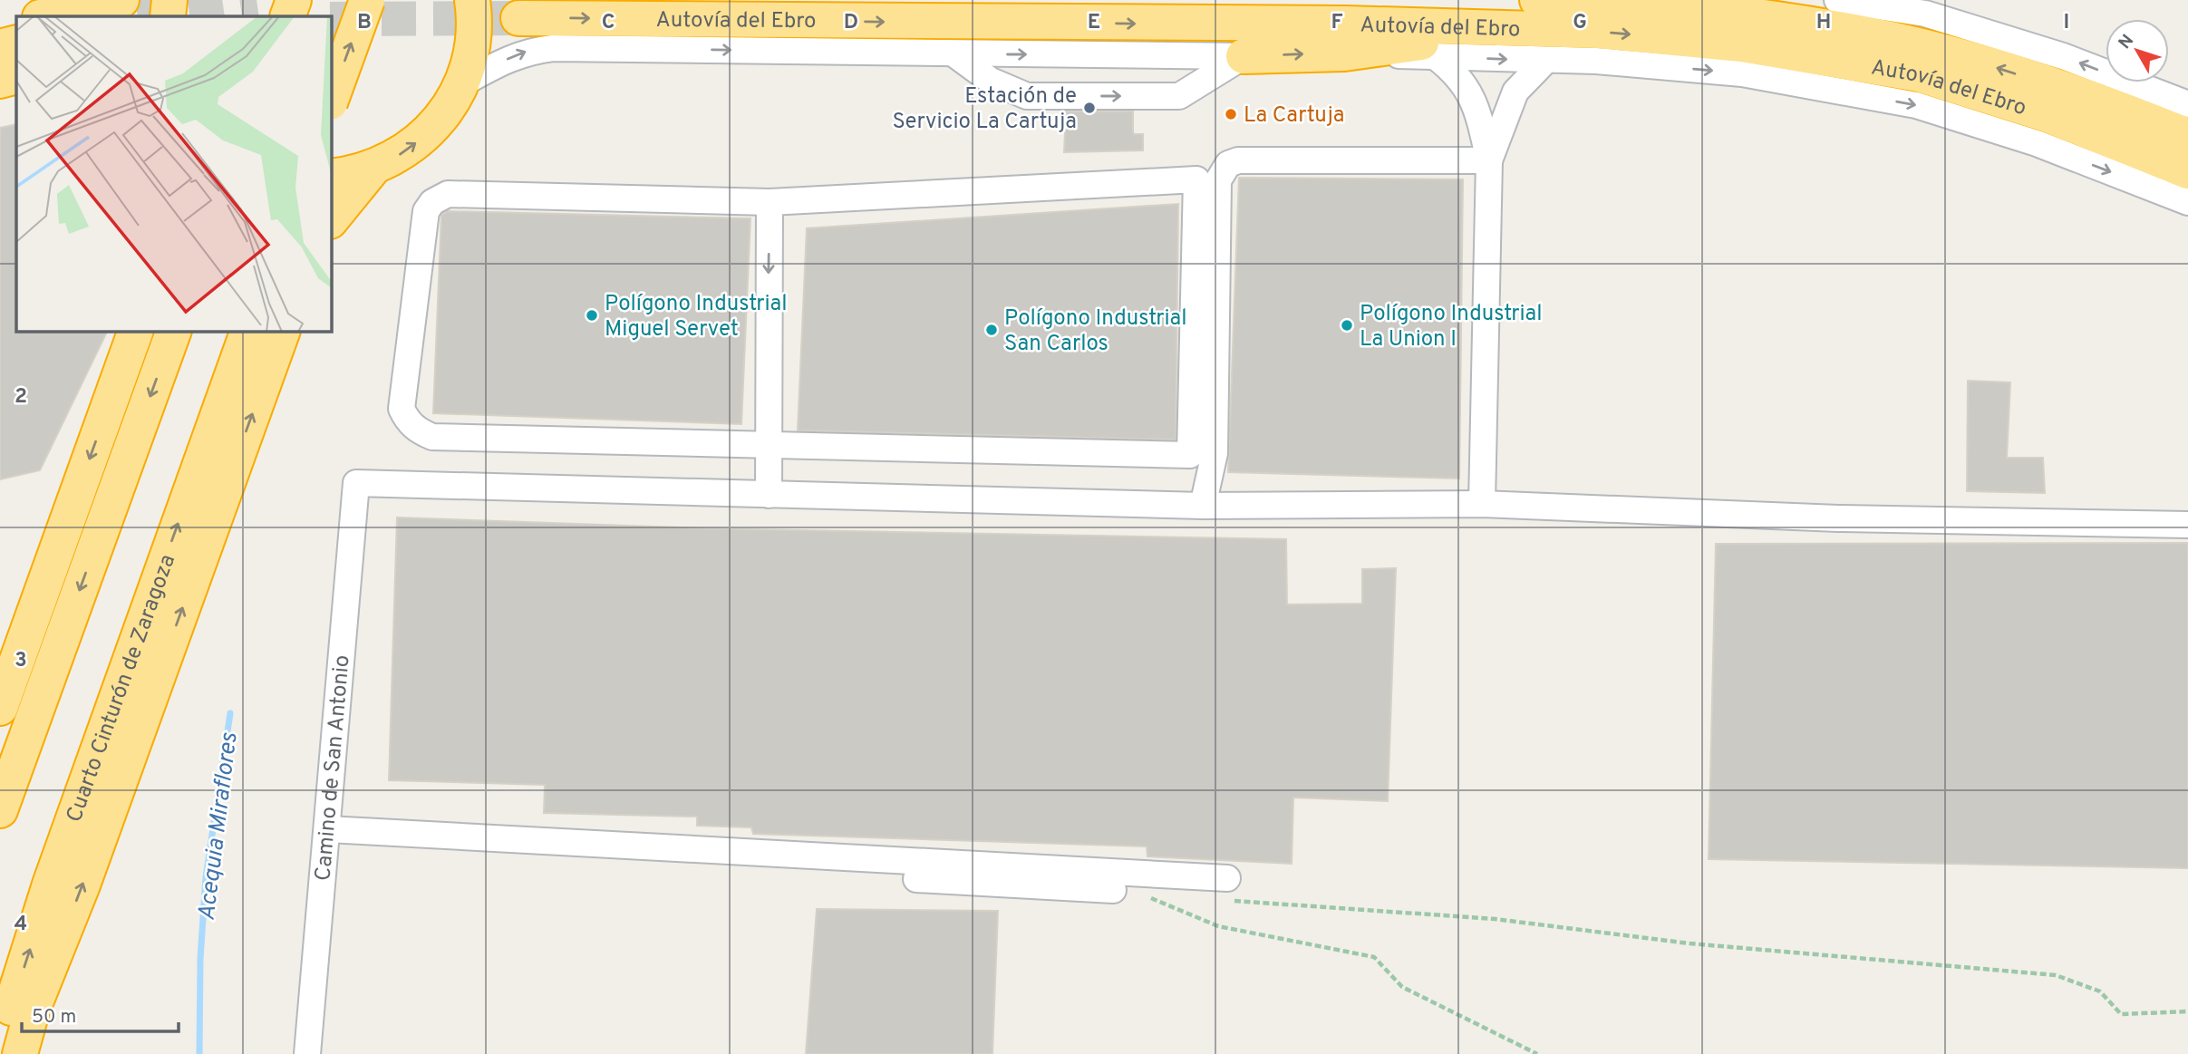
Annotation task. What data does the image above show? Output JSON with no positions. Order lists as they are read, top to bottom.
{
  "streets": {
    "highway": ["Autovía del Ebro", "Cuarto Cinturón de Zaragoza"],
    "street": ["Camino de San Antonio"]
  },
  "water": ["Acequia Miraflores"],
  "places": [
    "Estación de Servicio La Cartuja",
    "La Cartuja",
    "Polígono Industrial Miguel Servet",
    "Polígono Industrial La Union I",
    "Polígono Industrial San Carlos"
  ],
  "scale_bar": "50 m",
  "north": "top left",
  "grid": {
    "columns": [
      "B",
      "C",
      "D",
      "E",
      "F",
      "G",
      "H",
      "I"
    ],
    "rows": ["2", "3", "4"]
  }
}
